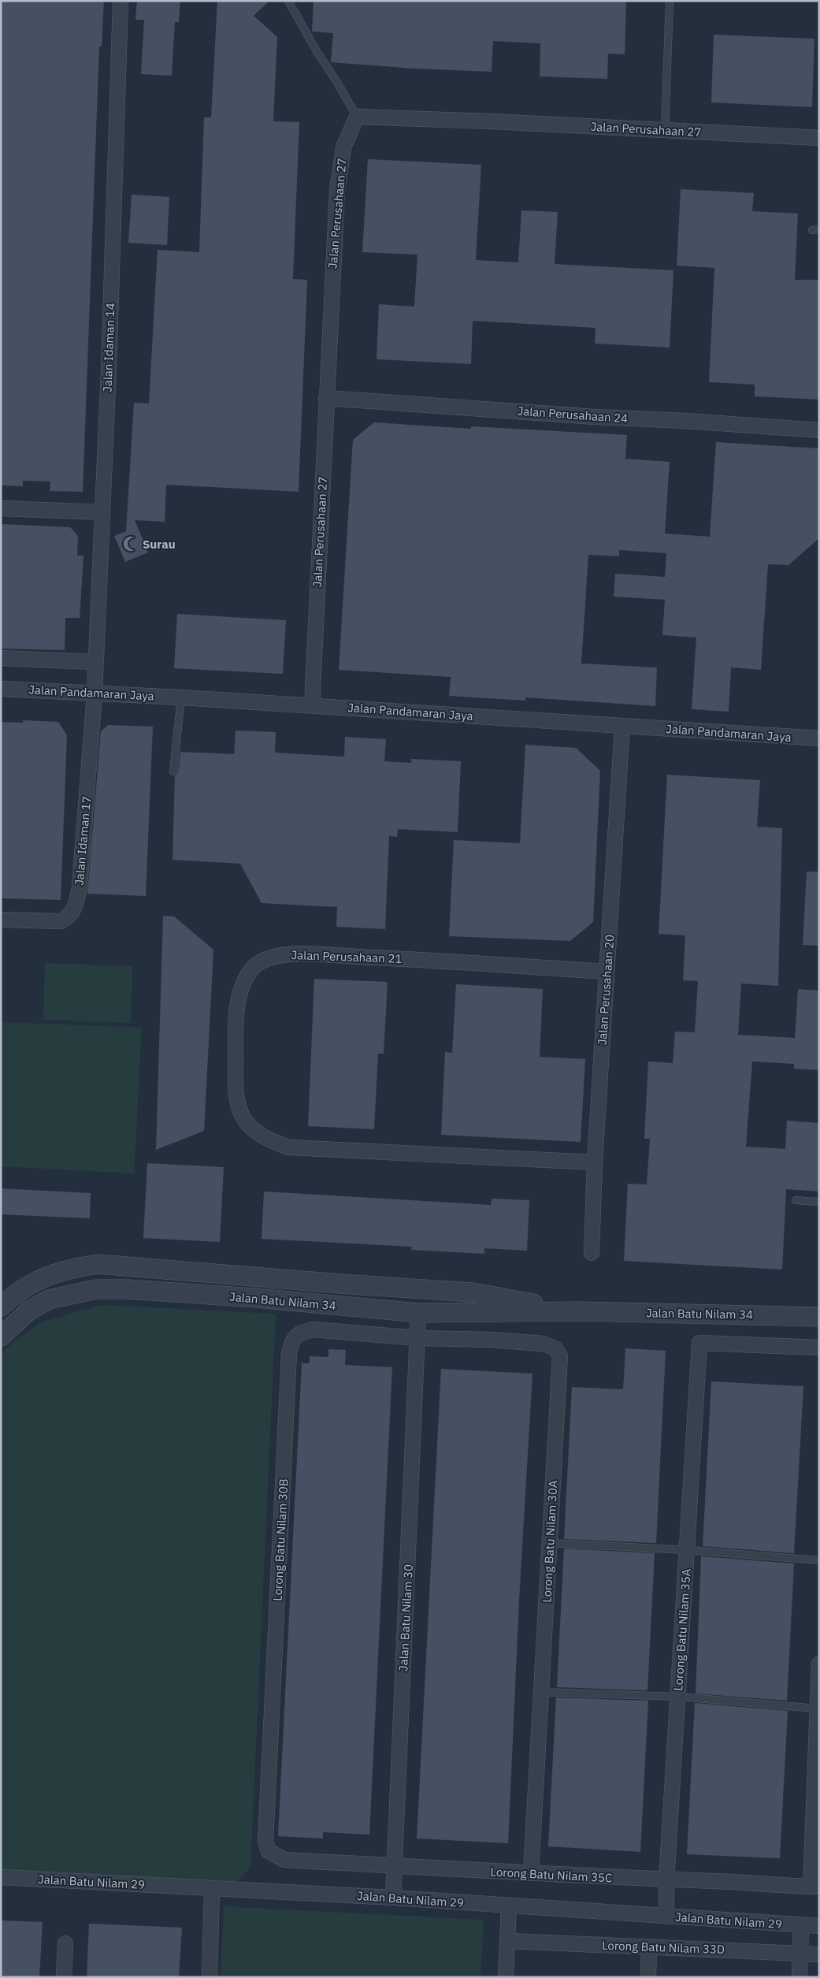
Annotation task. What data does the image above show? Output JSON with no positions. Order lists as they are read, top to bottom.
{
  "streets": {
    "street": [
      "Jalan Perusahaan 27",
      "Jalan Idaman 14",
      "Jalan Perusahaan 24",
      "Jalan Pandamaran Jaya",
      "Jalan Idaman 17",
      "Jalan Perusahaan 21",
      "Jalan Perusahaan 20",
      "Jalan Batu Nilam 34",
      "Lorong Batu Nilam 30B",
      "Lorong Batu Nilam 30A",
      "Jalan Batu Nilam 30",
      "Lorong Batu Nilam 35A",
      "Lorong Batu Nilam 35C",
      "Jalan Batu Nilam 29",
      "Lorong Batu Nilam 33D"
    ]
  },
  "crossings": [
    ["Jalan Perusahaan 27", "Jalan Perusahaan 24"],
    ["Jalan Perusahaan 27", "Jalan Pandamaran Jaya"],
    ["Jalan Idaman 14", "Jalan Pandamaran Jaya"],
    ["Jalan Idaman 14", "Jalan Idaman 17"],
    ["Jalan Pandamaran Jaya", "Jalan Idaman 17"],
    ["Jalan Pandamaran Jaya", "Jalan Perusahaan 20"],
    ["Jalan Perusahaan 21", "Jalan Perusahaan 20"],
    ["Jalan Batu Nilam 34", "Jalan Batu Nilam 30"],
    ["Lorong Batu Nilam 30B", "Lorong Batu Nilam 30A"],
    ["Lorong Batu Nilam 30B", "Jalan Batu Nilam 30"],
    ["Lorong Batu Nilam 30B", "Lorong Batu Nilam 35C"],
    ["Lorong Batu Nilam 30A", "Jalan Batu Nilam 30"],
    ["Lorong Batu Nilam 30A", "Lorong Batu Nilam 35C"],
    ["Jalan Batu Nilam 30", "Lorong Batu Nilam 35C"],
    ["Jalan Batu Nilam 30", "Jalan Batu Nilam 29"],
    ["Lorong Batu Nilam 35A", "Lorong Batu Nilam 35C"],
    ["Lorong Batu Nilam 35A", "Jalan Batu Nilam 29"]
  ],
  "places": {
    "mosque": ["Surau"]
  }
}
